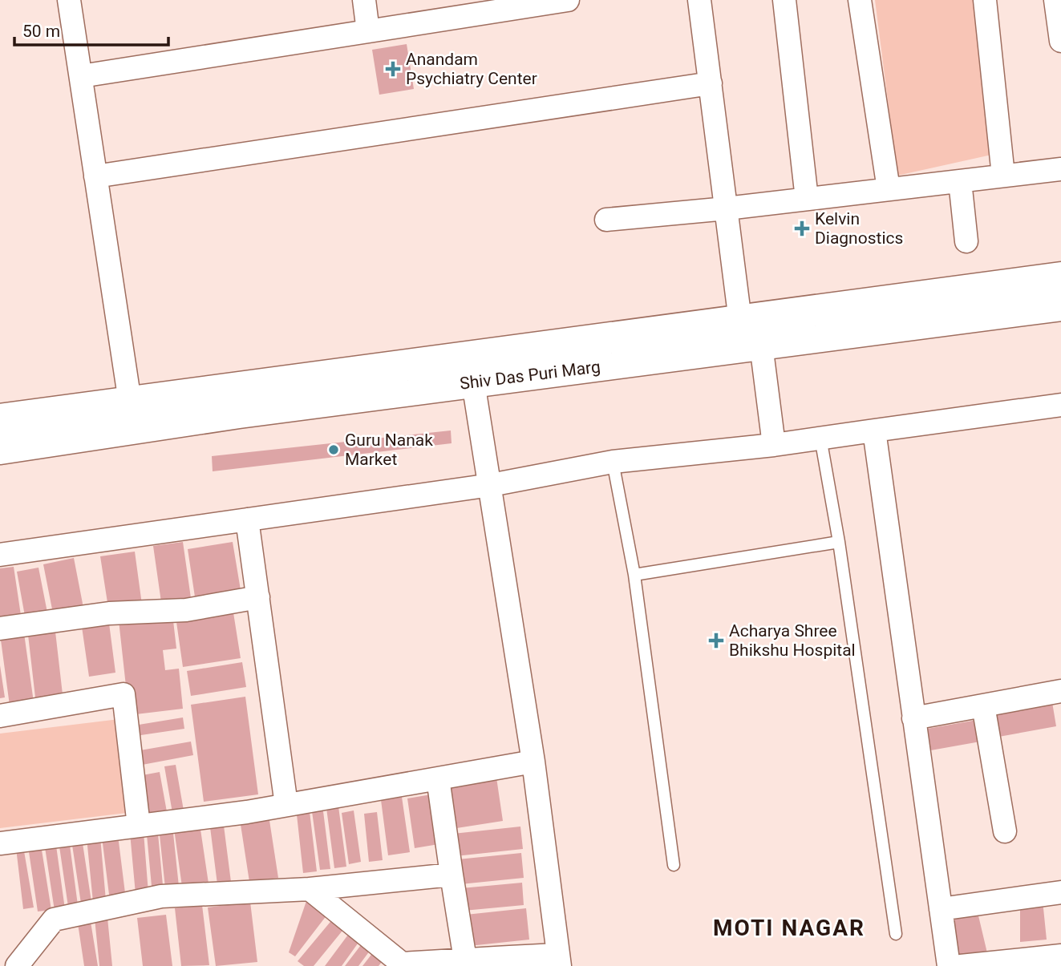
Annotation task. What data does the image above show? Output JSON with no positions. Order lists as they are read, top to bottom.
{
  "streets": {
    "main road": ["Shiv Das Puri Marg"]
  },
  "districts": ["MOTI NAGAR"],
  "places": {
    "health": ["Anandam Psychiatry Center", "Kelvin Diagnostics", "Acharya Shree Bhikshu Hospital"],
    "other": ["Guru Nanak Market"]
  },
  "scale_bar": "50 m"
}
